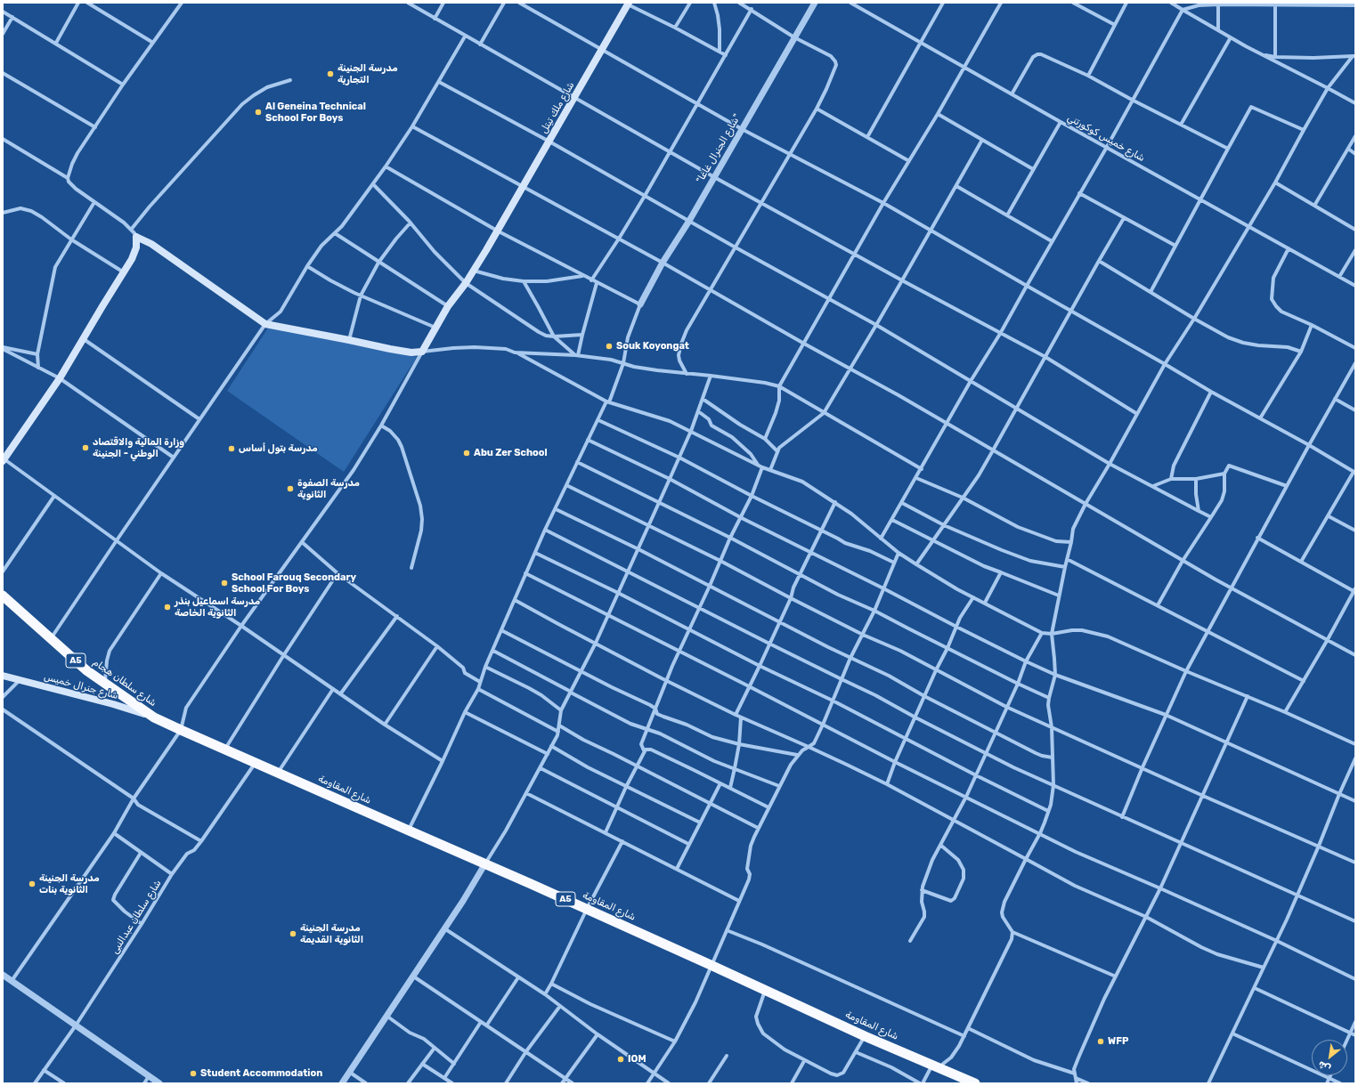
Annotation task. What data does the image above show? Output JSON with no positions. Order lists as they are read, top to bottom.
{
  "streets": {
    "highway": ["A5", "شارع سلطان هجام", "شارع المقاومة"],
    "main road": ["شارع ملك تيتل", "شارع جنرال خميس"],
    "street": ["شارع خميس كوكورتني", "\"شارع الجنرال غاغا\"", "شارع سلطان عبدالنبى"]
  },
  "crossings": [
    ["شارع سلطان هجام", "شارع جنرال خميس"],
    ["شارع سلطان هجام", "شارع المقاومة"],
    ["شارع جنرال خميس", "شارع المقاومة"],
    ["شارع المقاومة", "شارع سلطان عبدالنبى"]
  ],
  "places": [
    "مدرسة الجنينة التجارية",
    "Al Geneina Technical School For Boys",
    "Souk Koyongat",
    "وزارة المالية والاقتصاد الوطني - الجنينة",
    "مدرسة بتول أساس",
    "Abu Zer School",
    "مدرسة الصفوة الثانوية",
    "School Farouq Secondary School For Boys",
    "مدرسة اسماعيل بنذر الثانوية الخاصة",
    "مدرسة الجنينة الثانوية بنات",
    "مدرسة الجنينة الثانوية القديمة",
    "WFP",
    "IOM",
    "Student Accommodation"
  ],
  "north": "bottom left"
}
